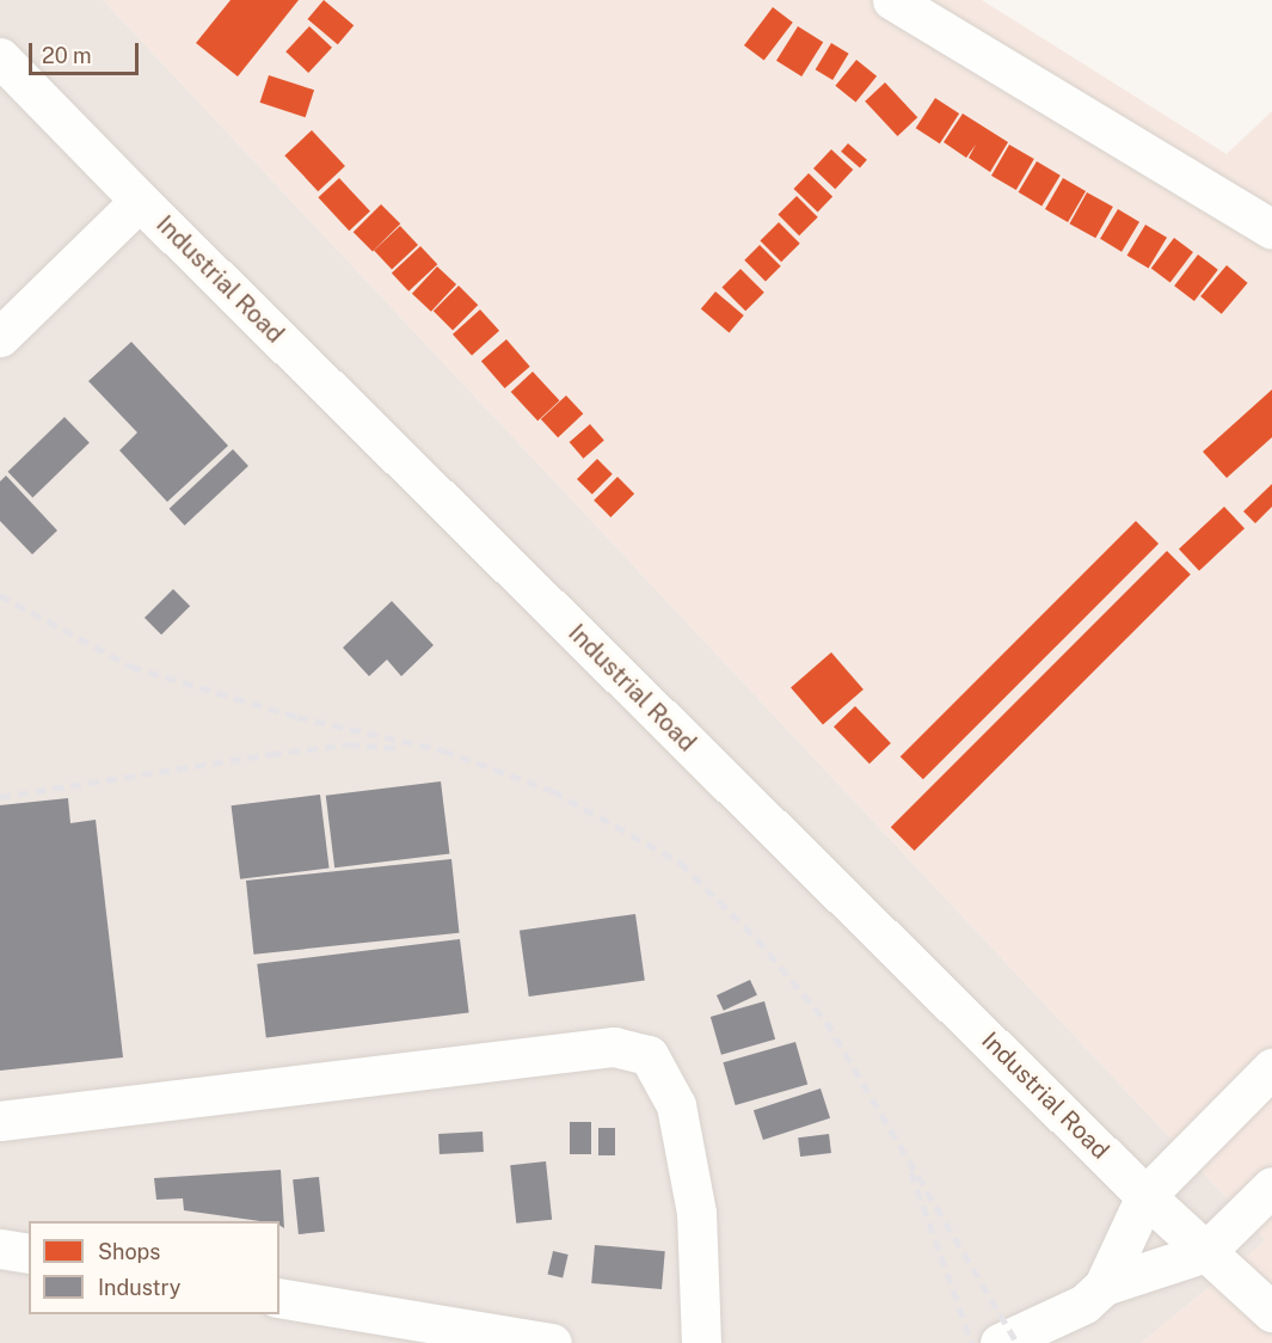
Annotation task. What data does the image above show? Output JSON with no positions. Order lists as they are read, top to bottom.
{
  "streets": {
    "street": ["Industrial Road"]
  },
  "legend": ["Shops", "Industry"],
  "scale_bar": "20 m"
}
